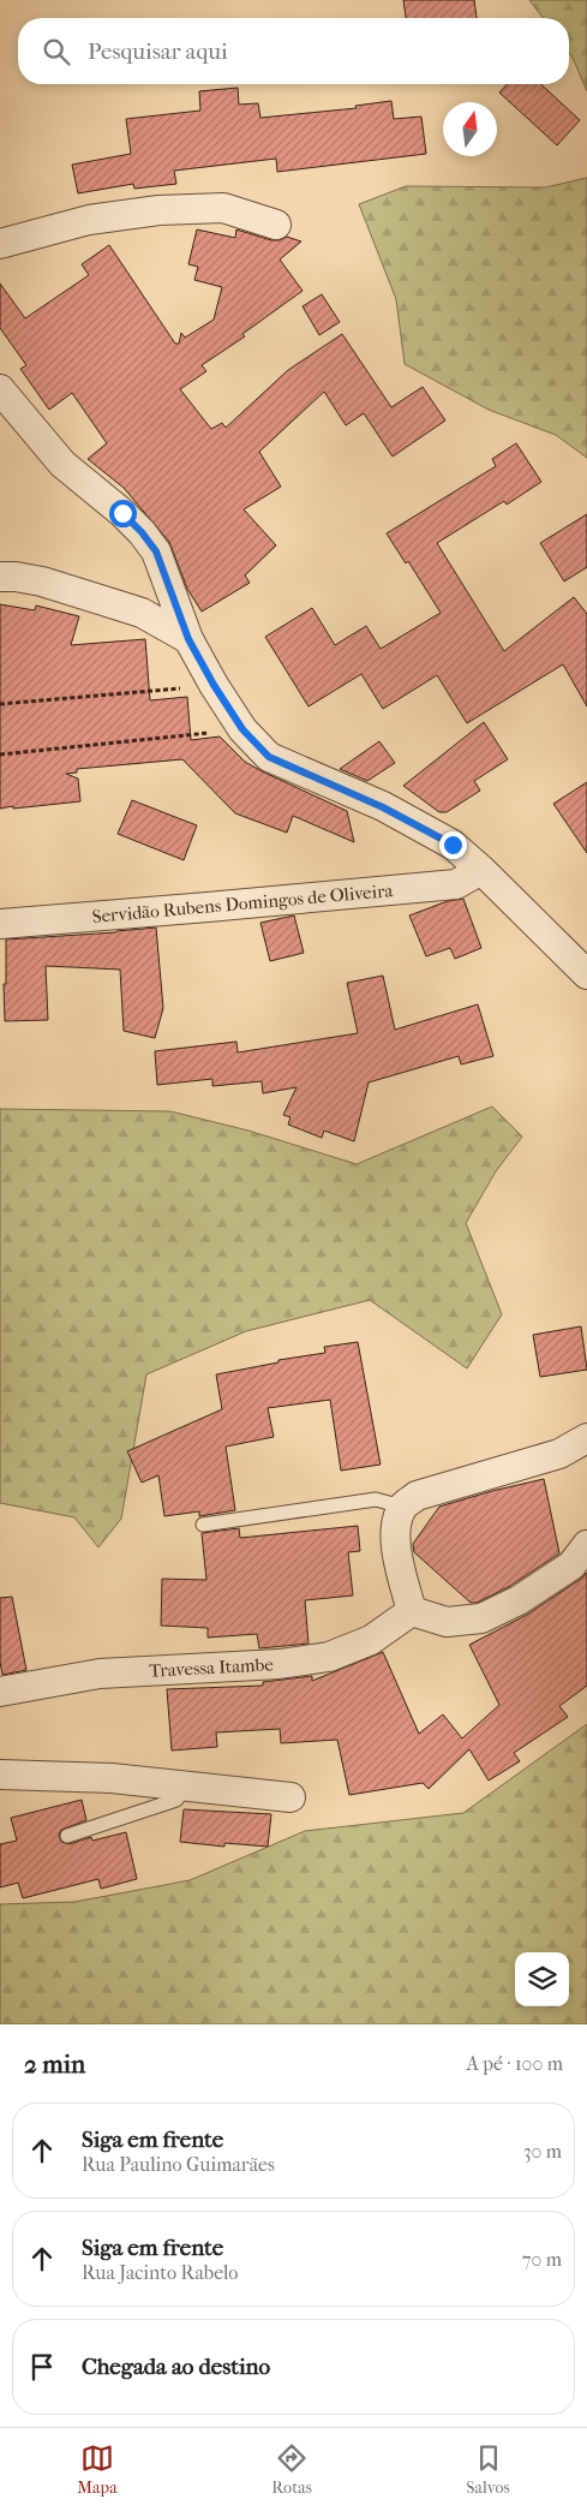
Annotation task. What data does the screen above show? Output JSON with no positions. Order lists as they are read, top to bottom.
{
  "streets": {
    "street": ["Servidão Rubens Domingos de Oliveira", "Travessa Itambe"]
  },
  "north": "top",
  "page": {
    "search": "Pesquisar aqui",
    "heading": ["2 min", "A pé · 100 m"],
    "list": [
      ["Siga em frente", "Rua Paulino Guimarães", "30 m"],
      ["Siga em frente", "Rua Jacinto Rabelo", "70 m"],
      "Chegada ao destino"
    ],
    "nav": ["Mapa", "Rotas", "Salvos"]
  }
}
